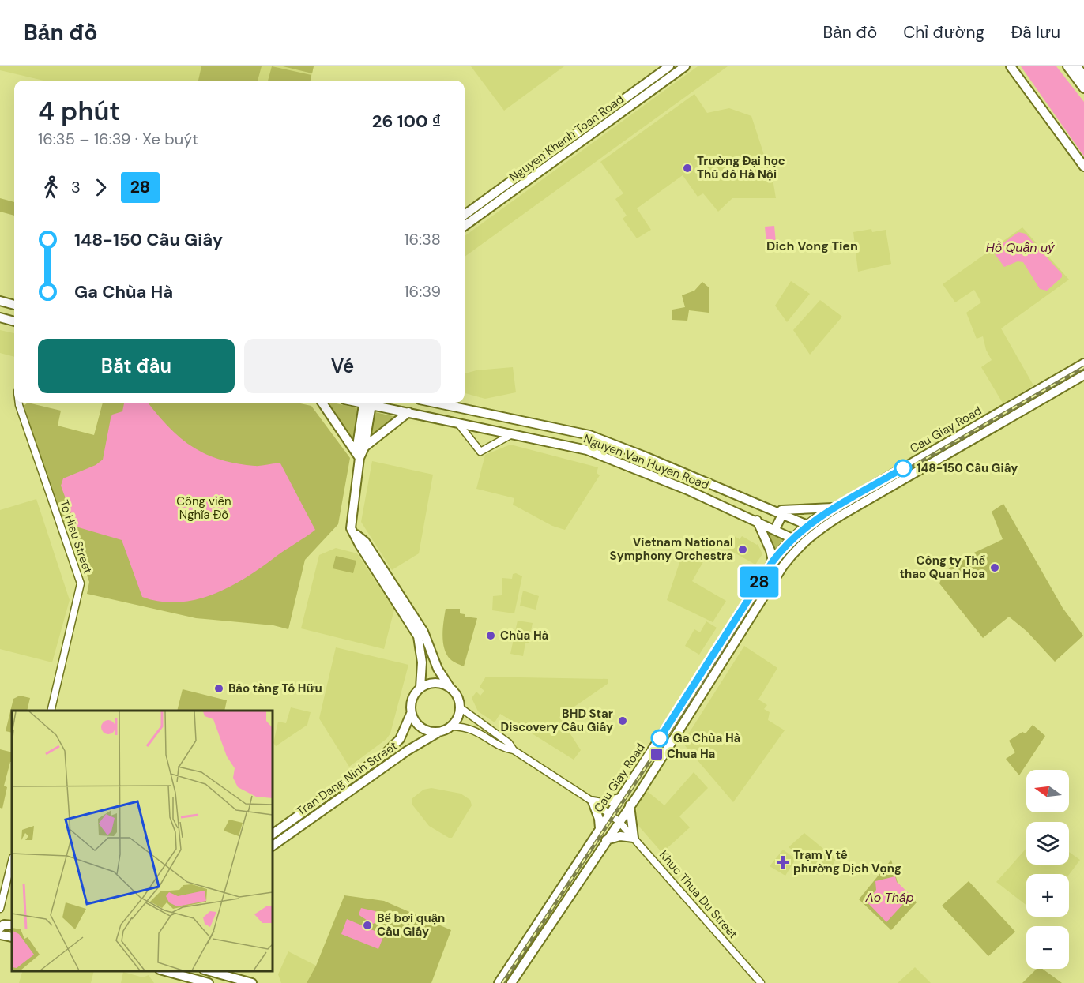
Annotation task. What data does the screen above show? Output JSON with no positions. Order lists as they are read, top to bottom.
{
  "streets": {
    "main road": [
      "Nguyen Khanh Toan Road",
      "Cau Giay Road",
      "Nguyen Van Huyen Road",
      "Tran Dang Ninh Street"
    ],
    "street": ["To Hieu Street", "Khuc Thua Du Street"]
  },
  "crossings": [
    ["Cau Giay Road", "Nguyen Van Huyen Road"],
    ["Cau Giay Road", "Khuc Thua Du Street"]
  ],
  "districts": ["Dich Vong Tien"],
  "water": ["Hồ Quận uỷ", "Ao Tháp"],
  "parks": ["Công viên Nghĩa Đô"],
  "places": {
    "other": [
      "Trường Đại học Thủ đô Hà Nội",
      "148-150 Cầu Giấy",
      "Vietnam National Symphony Orchestra",
      "Công ty Thể thao Quan Hoa",
      "Chùa Hà",
      "Bảo tàng Tố Hữu",
      "BHD Star Discovery Cầu Giấy",
      "Ga Chùa Hà",
      "Bể bơi quận Cầu Giấy"
    ],
    "transit": ["Chua Ha"],
    "health": ["Trạm Y tế phường Dịch Vọng"]
  },
  "lines": ["bus line 28"],
  "north": "left",
  "page": {
    "header": "Bản đồ",
    "nav": ["Bản đồ", "Chỉ đường", "Đã lưu"],
    "on_map": "28",
    "heading": ["4 phút", "16:35 – 16:39 · Xe buýt", "26 100 ₫"],
    "legs": ["3", "28"],
    "list": [
      {
        "name": "148-150 Cầu Giấy",
        "value": "16:38"
      },
      {
        "name": "Ga Chùa Hà",
        "value": "16:39"
      }
    ],
    "buttons": ["Bắt đầu", "Vé"],
    "map_buttons": ["+", "−"]
  }
}
